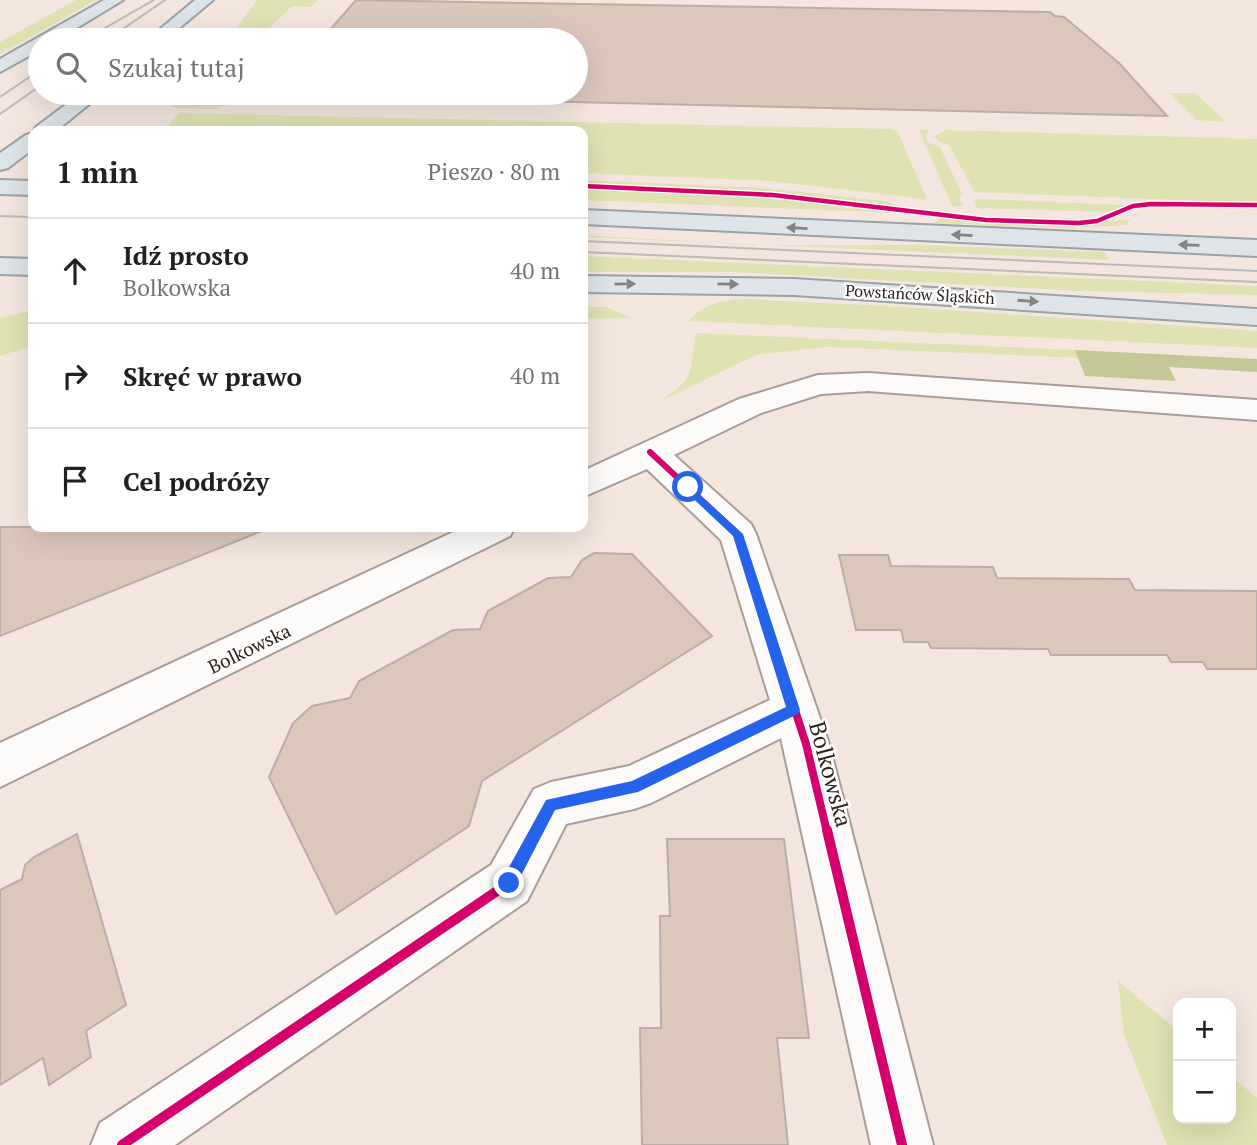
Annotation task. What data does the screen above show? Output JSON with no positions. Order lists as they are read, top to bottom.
{
  "streets": {
    "main road": ["Powstańców Śląskich"],
    "street": ["Bolkowska"]
  },
  "page": {
    "search": "Szukaj tutaj",
    "heading": ["1 min", "Pieszo · 80 m"],
    "list": [
      ["Idź prosto", "Bolkowska", "40 m"],
      ["Skręć w prawo", "40 m"],
      "Cel podróży"
    ],
    "map_buttons": ["+", "−"]
  }
}
